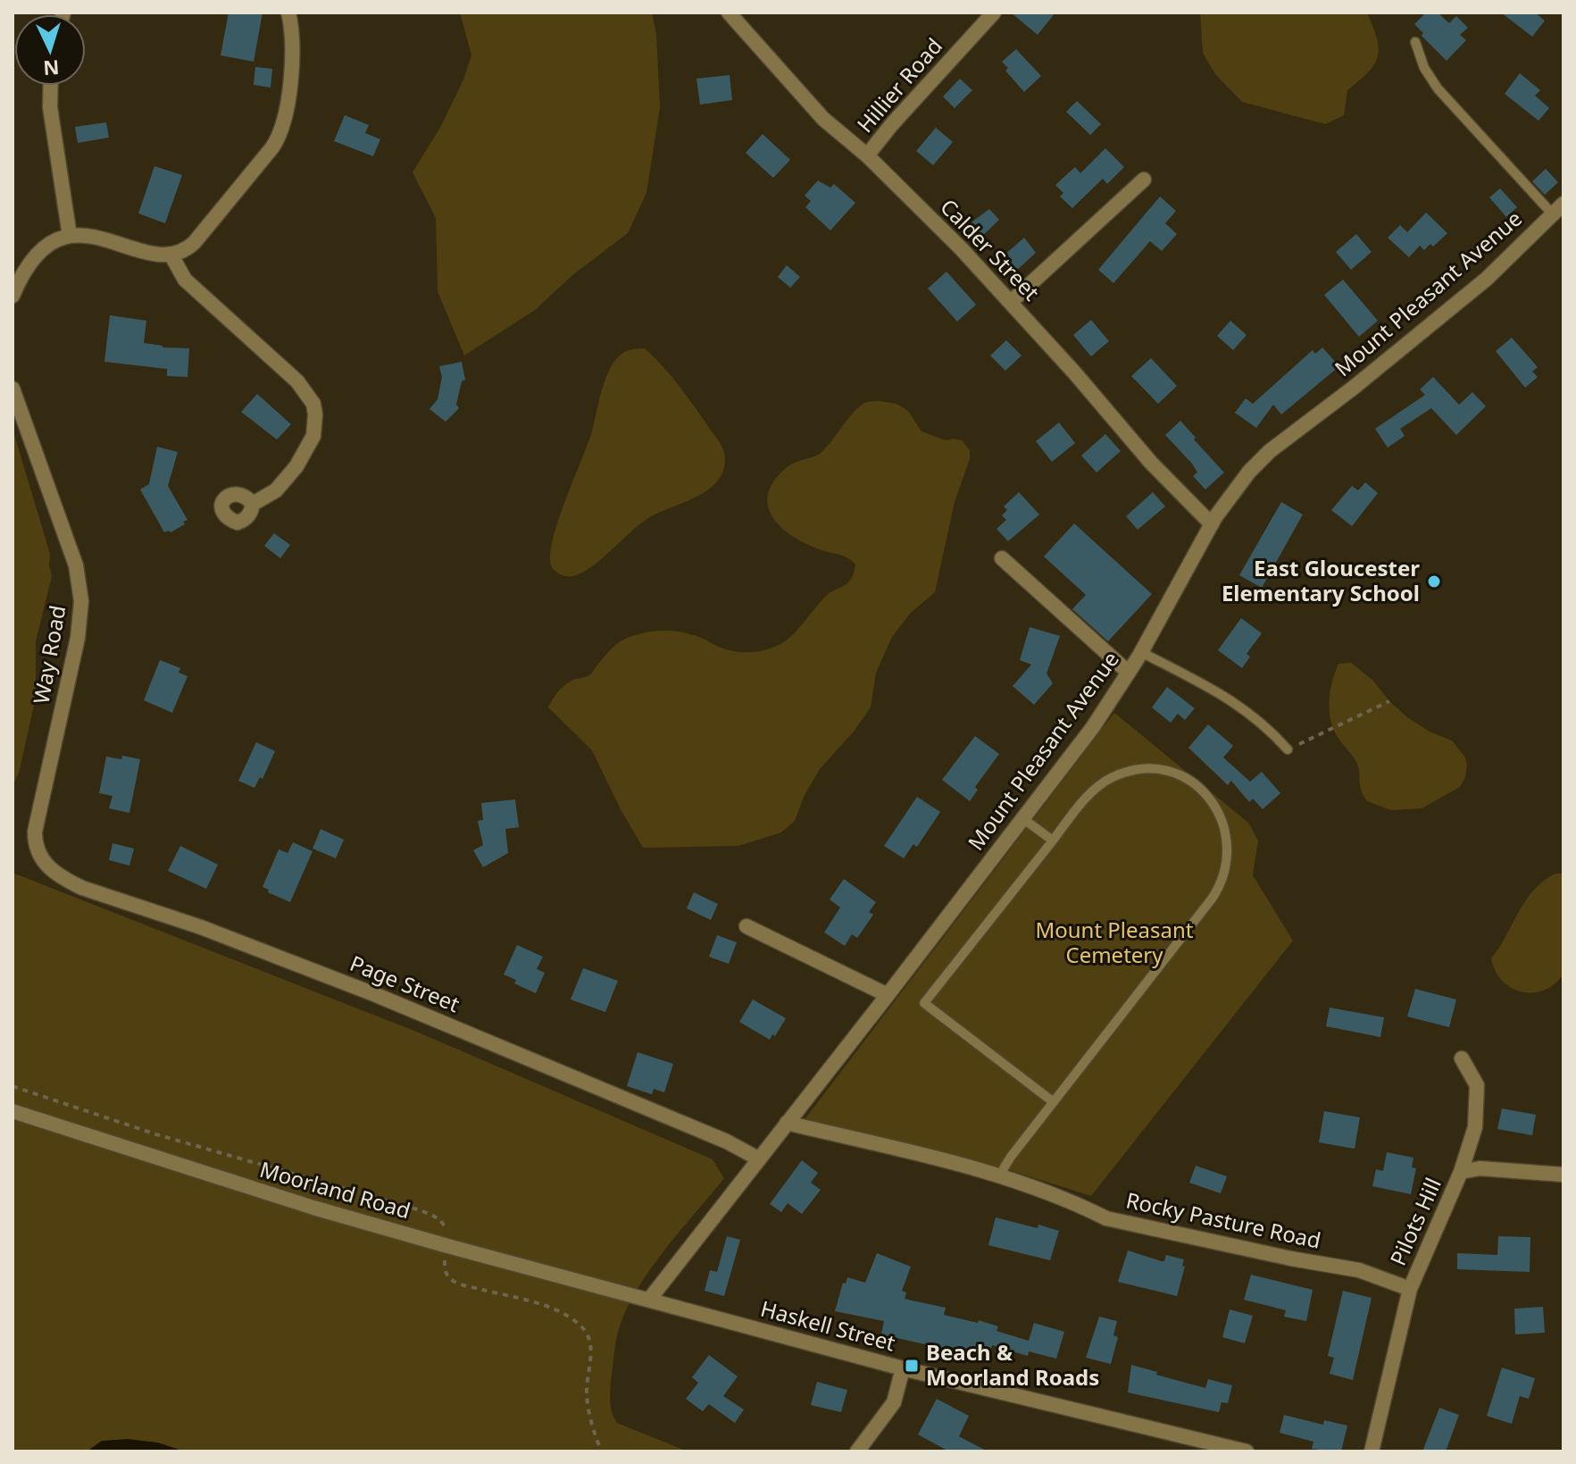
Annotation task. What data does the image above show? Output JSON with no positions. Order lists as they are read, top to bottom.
{
  "streets": {
    "street": [
      "Hillier Road",
      "Calder Street",
      "Mount Pleasant Avenue",
      "Way Road",
      "Page Street",
      "Moorland Road",
      "Rocky Pasture Road",
      "Pilots Hill",
      "Haskell Street"
    ]
  },
  "crossings": [
    ["Hillier Road", "Calder Street"],
    ["Calder Street", "Mount Pleasant Avenue"],
    ["Mount Pleasant Avenue", "Page Street"],
    ["Mount Pleasant Avenue", "Moorland Road"],
    ["Mount Pleasant Avenue", "Rocky Pasture Road"],
    ["Mount Pleasant Avenue", "Haskell Street"],
    ["Way Road", "Page Street"],
    ["Moorland Road", "Haskell Street"],
    ["Rocky Pasture Road", "Pilots Hill"]
  ],
  "parks": ["Mount Pleasant Cemetery"],
  "places": {
    "other": ["East Gloucester Elementary School"],
    "transit": ["Beach & Moorland Roads"]
  },
  "north": "bottom"
}
